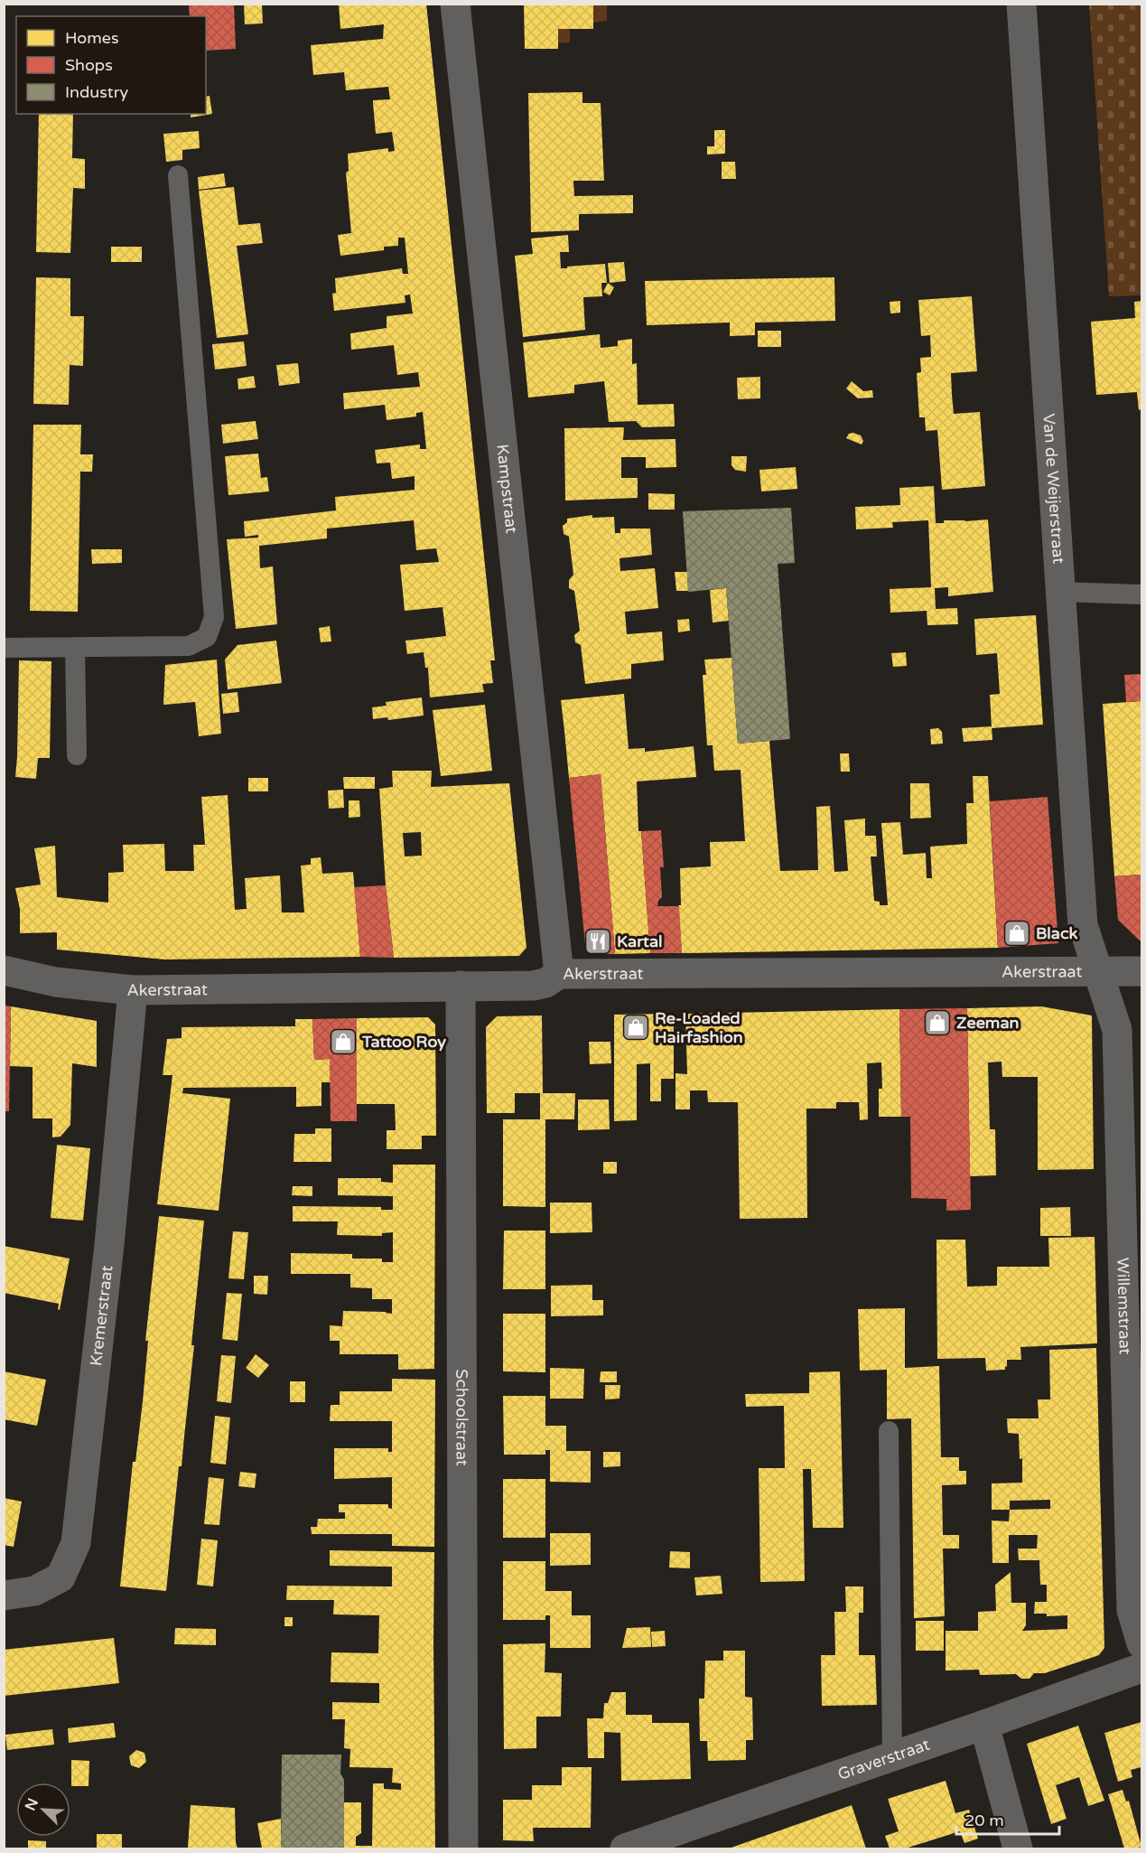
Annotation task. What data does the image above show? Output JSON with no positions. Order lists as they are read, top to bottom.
{
  "streets": {
    "street": [
      "Kampstraat",
      "Van de Weijerstraat",
      "Akerstraat",
      "Willemstraat",
      "Kremerstraat",
      "Schoolstraat",
      "Graverstraat"
    ]
  },
  "crossings": [
    ["Kampstraat", "Akerstraat"],
    ["Van de Weijerstraat", "Akerstraat"],
    ["Van de Weijerstraat", "Willemstraat"],
    ["Akerstraat", "Willemstraat"],
    ["Akerstraat", "Kremerstraat"],
    ["Akerstraat", "Schoolstraat"]
  ],
  "places": {
    "shop": [
      "Black",
      "Zeeman",
      "Re-Loaded Hairfashion",
      "Tattoo Roy"
    ],
    "restaurant": ["Kartal"]
  },
  "legend": ["Homes", "Shops", "Industry"],
  "scale_bar": "20 m",
  "north": "top left"
}
